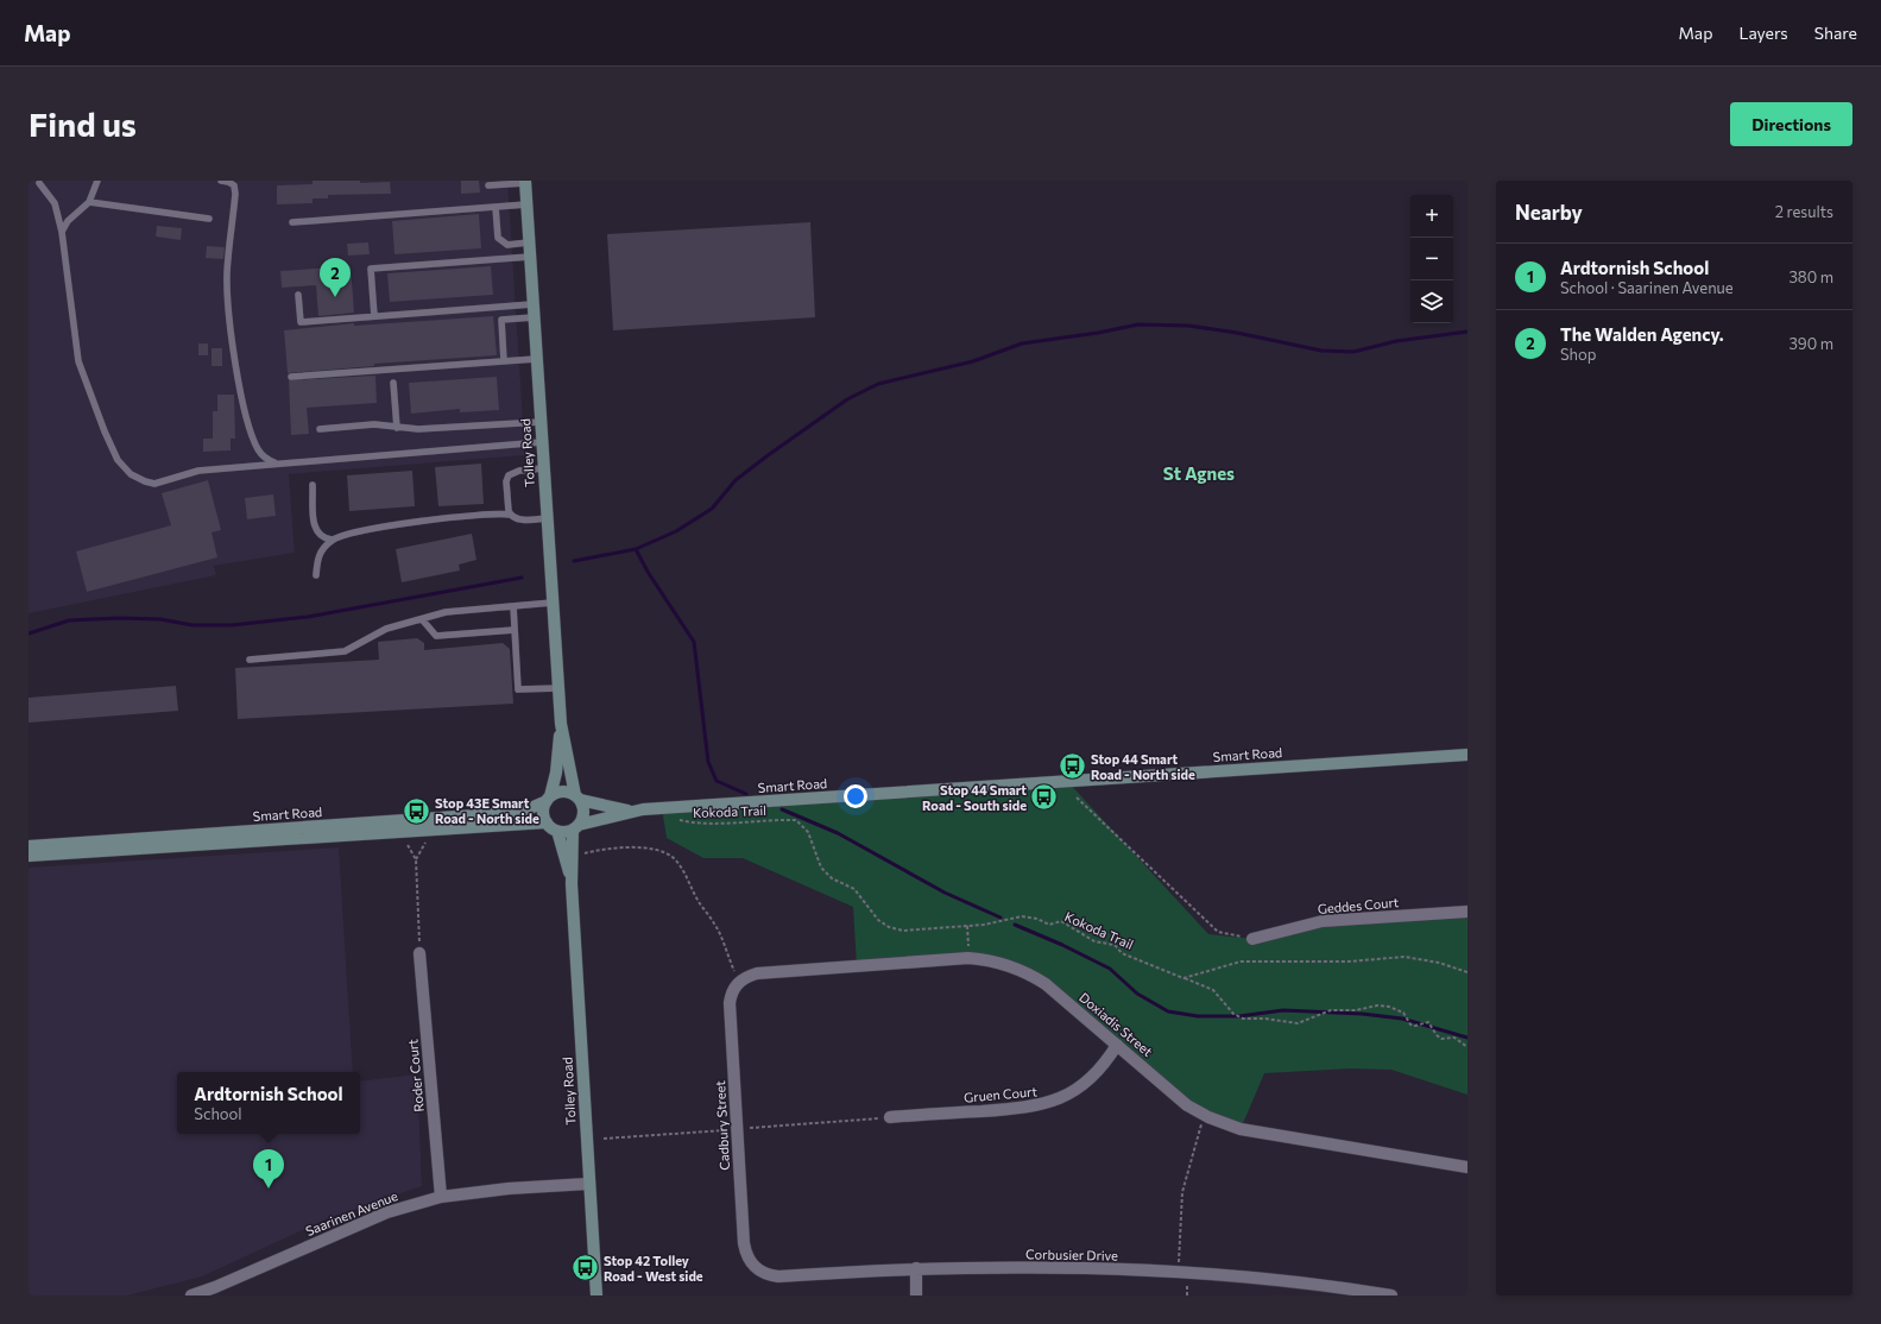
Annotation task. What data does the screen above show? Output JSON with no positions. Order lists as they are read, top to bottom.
{
  "streets": {
    "main road": ["Tolley Road", "Smart Road"],
    "street": [
      "Geddes Court",
      "Doxiadis Street",
      "Roder Court",
      "Gruen Court",
      "Cadbury Street",
      "Saarinen Avenue",
      "Corbusier Drive"
    ],
    "path": ["Kokoda Trail"]
  },
  "crossings": [
    ["Tolley Road", "Smart Road"],
    ["Tolley Road", "Saarinen Avenue"],
    ["Doxiadis Street", "Gruen Court"],
    ["Doxiadis Street", "Cadbury Street"],
    ["Roder Court", "Saarinen Avenue"],
    ["Cadbury Street", "Corbusier Drive"]
  ],
  "districts": ["St Agnes"],
  "places": {
    "bus stop": [
      "Stop 44 Smart Road - North side",
      "Stop 44 Smart Road - South side",
      "Stop 43E Smart Road - North side",
      "Stop 42 Tolley Road - West side"
    ]
  },
  "page": {
    "header": "Map",
    "nav": ["Map", "Layers", "Share"],
    "buttons": "Directions",
    "title": "Find us",
    "heading": ["Nearby", "2 results"],
    "map_buttons": ["+", "−"],
    "list": [
      {
        "mark": "1",
        "name": "Ardtornish School",
        "note": "School · Saarinen Avenue",
        "value": "380 m"
      },
      {
        "mark": "2",
        "name": "The Walden Agency.",
        "note": "Shop",
        "value": "390 m"
      }
    ],
    "pins": ["2", "1"],
    "popup": ["Ardtornish School", "School"]
  }
}
